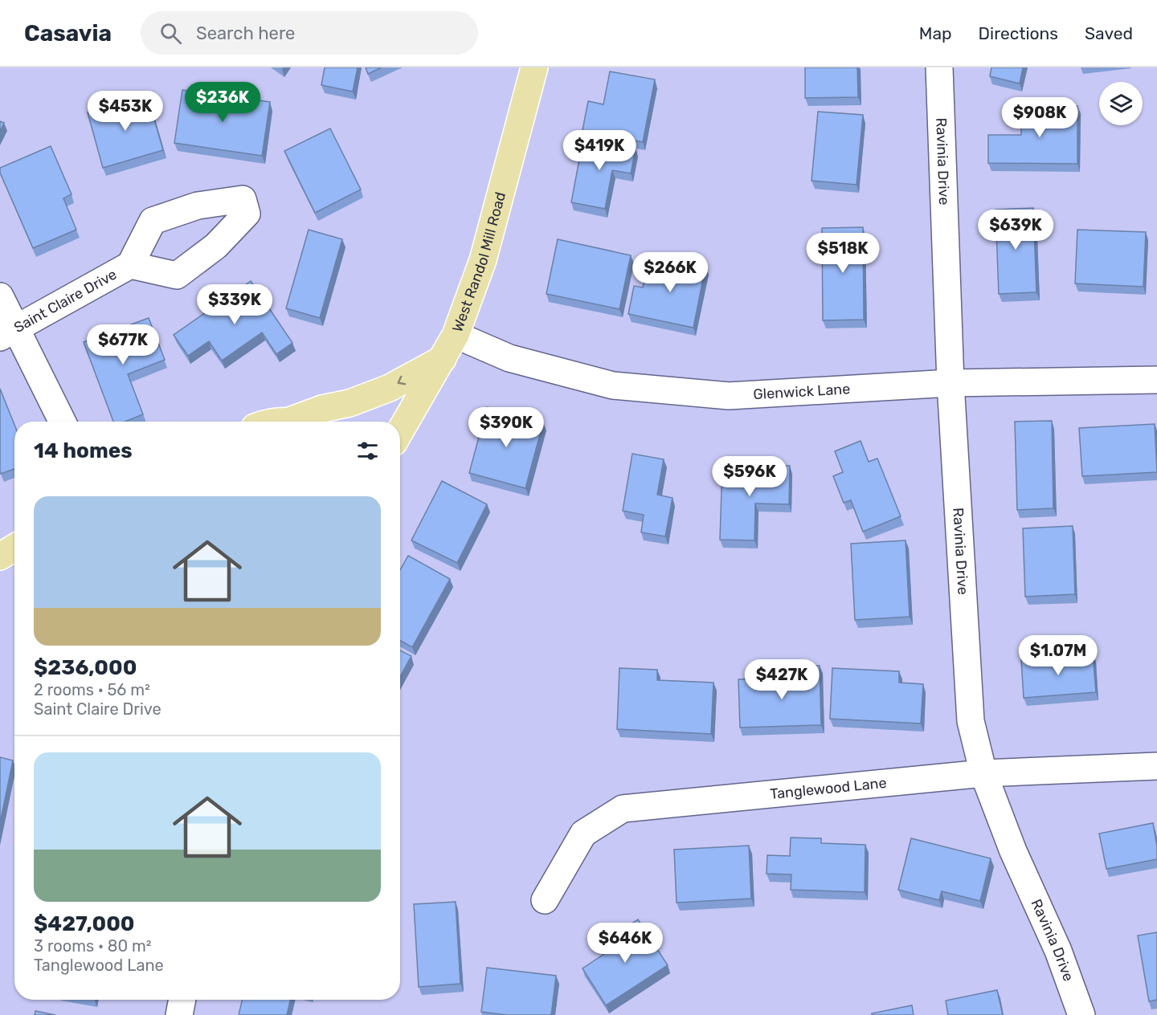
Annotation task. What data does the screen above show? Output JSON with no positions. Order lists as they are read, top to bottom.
{
  "streets": {
    "main road": ["West Randol Mill Road"],
    "street": [
      "Ravinia Drive",
      "Saint Claire Drive",
      "Glenwick Lane",
      "Tanglewood Lane"
    ]
  },
  "crossings": [
    ["Ravinia Drive", "Glenwick Lane"],
    ["Ravinia Drive", "Tanglewood Lane"],
    ["West Randol Mill Road", "Glenwick Lane"]
  ],
  "page": {
    "header": "Casavia",
    "search": "Search here",
    "nav": ["Map", "Directions", "Saved"],
    "price": [
      "$236K",
      "$453K",
      "$908K",
      "$419K",
      "$639K",
      "$518K",
      "$266K",
      "$339K",
      "$677K",
      "$390K",
      "$596K",
      "$1.07M",
      "$427K",
      "$646K"
    ],
    "heading": "14 homes",
    "list": [
      {
        "name": "$236,000",
        "note": "2 rooms · 56 m² · Saint Claire Drive"
      },
      {
        "name": "$427,000",
        "note": "3 rooms · 80 m² · Tanglewood Lane"
      }
    ]
  }
}
